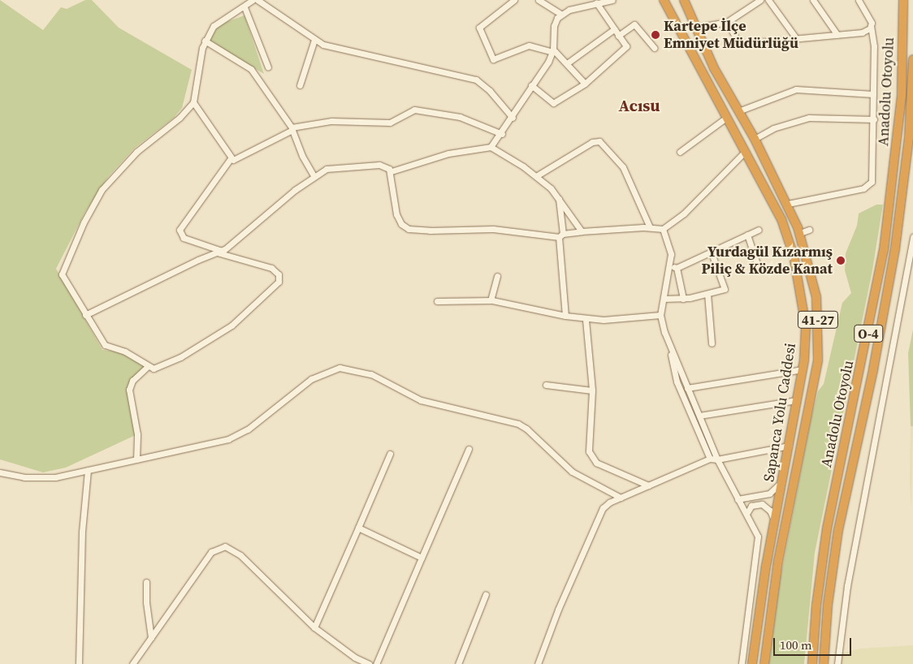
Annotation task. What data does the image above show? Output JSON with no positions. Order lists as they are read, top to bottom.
{
  "streets": {
    "highway": [
      "Anadolu Otoyolu",
      "41-27",
      "O-4",
      "Sapanca Yolu Caddesi"
    ]
  },
  "districts": ["Acısu"],
  "places": ["Kartepe İlçe Emniyet Müdürlüğü", "Yurdagül Kızarmış Piliç & Közde Kanat"],
  "scale_bar": "100 m"
}
